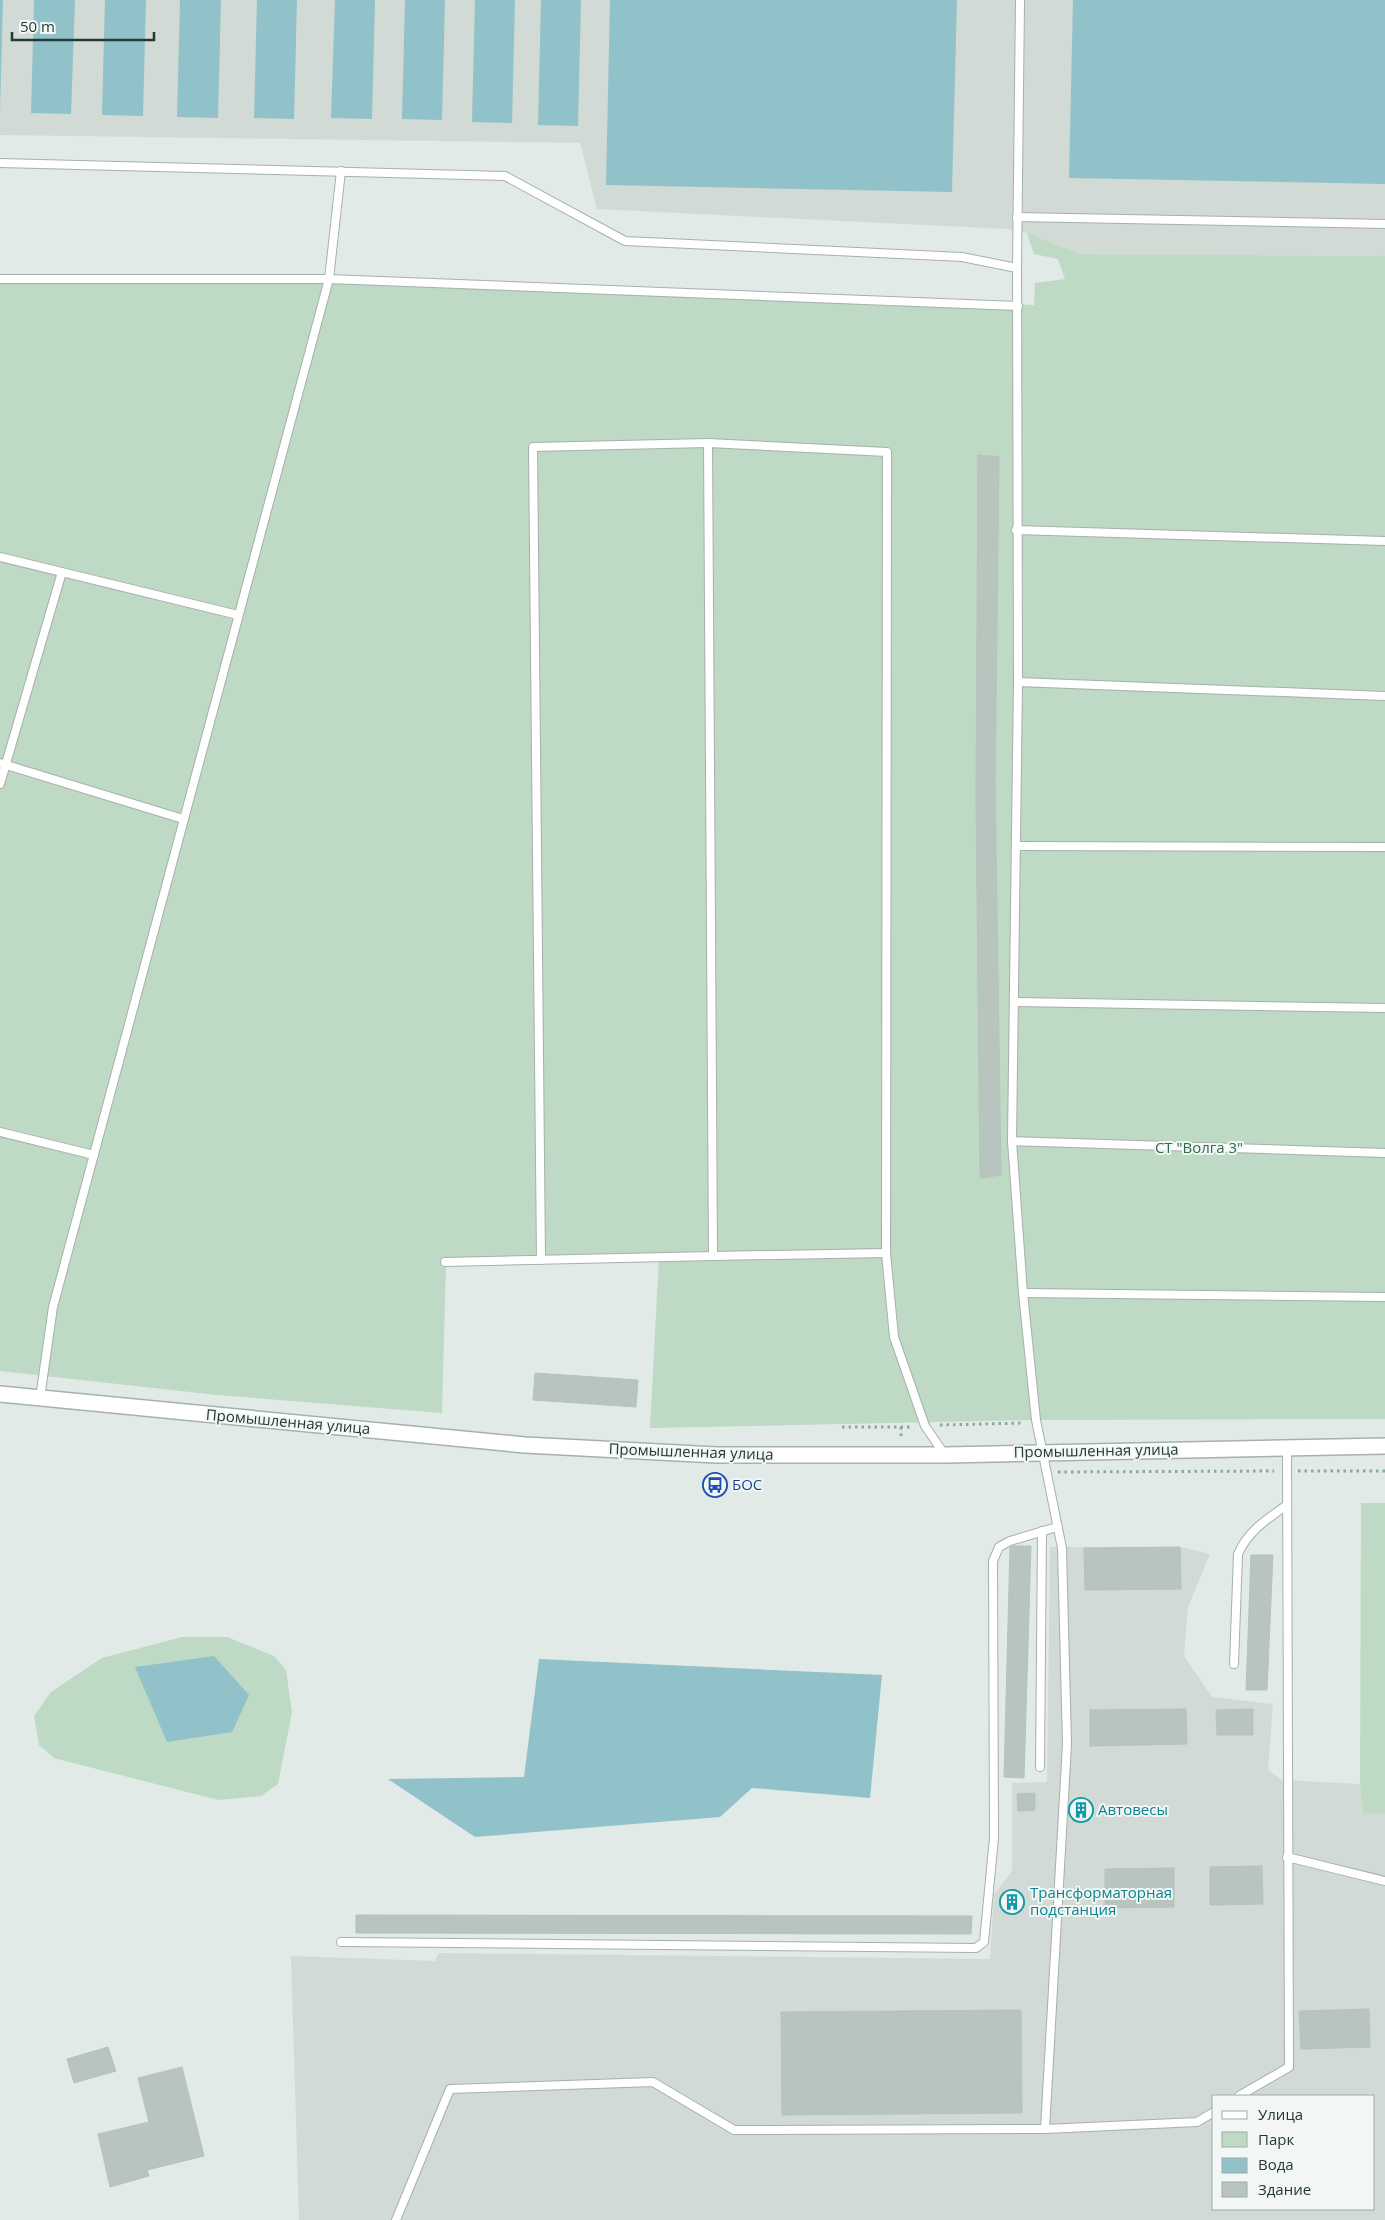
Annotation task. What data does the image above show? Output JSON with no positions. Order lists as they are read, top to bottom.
{
  "streets": {
    "street": ["Промышленная улица"]
  },
  "parks": ["СТ \"Волга 3\""],
  "places": {
    "bus stop": ["БОС"],
    "building": ["Автовесы", "Трансформаторная подстанция"]
  },
  "legend": [
    "Улица",
    "Парк",
    "Вода",
    "Здание"
  ],
  "scale_bar": "50 m"
}
